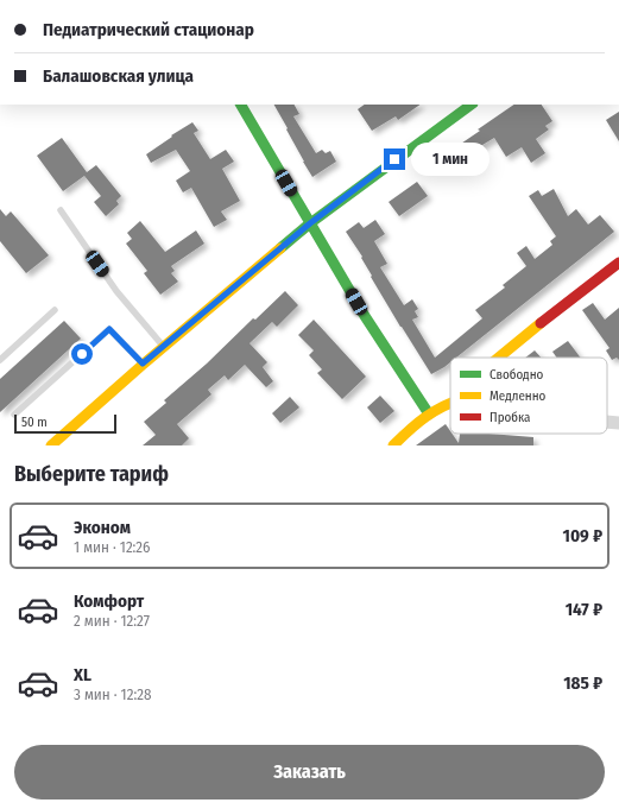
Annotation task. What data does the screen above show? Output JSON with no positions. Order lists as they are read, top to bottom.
{
  "legend": ["Свободно", "Медленно", "Пробка"],
  "scale_bar": "50 m",
  "page": {
    "banner": ["Педиатрический стационар", "Балашовская улица"],
    "bubble": "1 мин",
    "scale": "50 m",
    "heading": "Выберите тариф",
    "list": [
      {
        "name": "Эконом",
        "note": "1 мин · 12:26",
        "value": "109 ₽"
      },
      {
        "name": "Комфорт",
        "note": "2 мин · 12:27",
        "value": "147 ₽"
      },
      {
        "name": "XL",
        "note": "3 мин · 12:28",
        "value": "185 ₽"
      }
    ],
    "buttons": "Заказать"
  }
}
